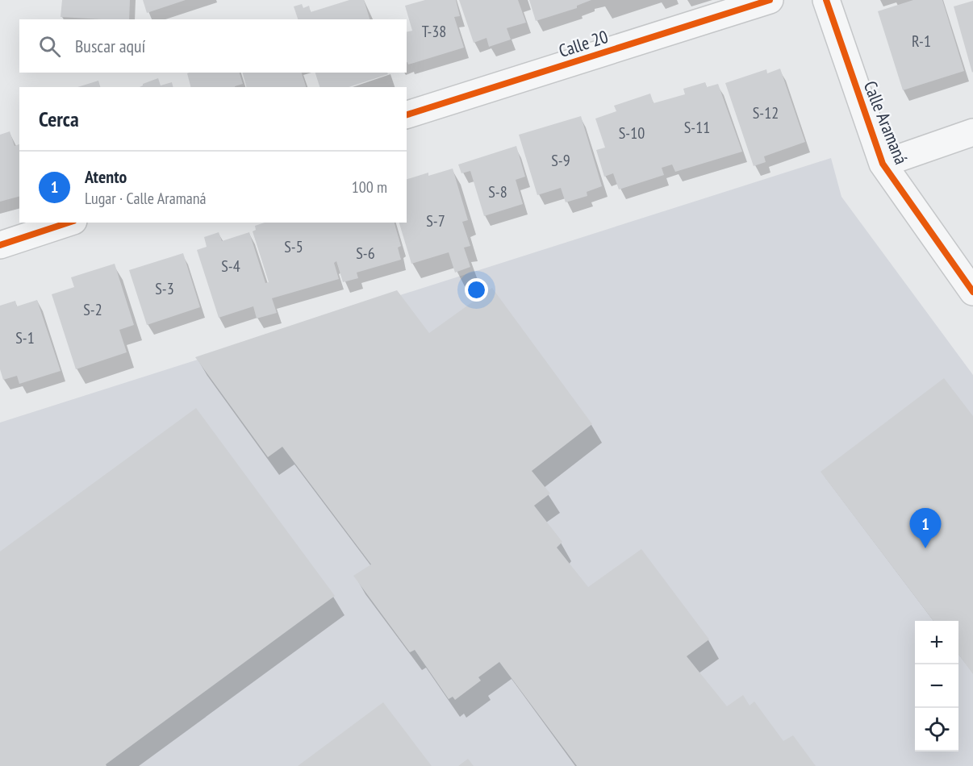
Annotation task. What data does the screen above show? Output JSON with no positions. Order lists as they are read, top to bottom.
{
  "streets": {
    "street": ["Calle 20", "Calle Aramaná"]
  },
  "house_numbers": [
    "T-38",
    "R-1",
    "S-12",
    "S-11",
    "S-10",
    "S-9",
    "S-8",
    "S-7",
    "S-5",
    "S-6",
    "S-4",
    "S-3",
    "S-2",
    "S-1"
  ],
  "page": {
    "search": "Buscar aquí",
    "heading": "Cerca",
    "list": [
      {
        "mark": "1",
        "name": "Atento",
        "note": "Lugar · Calle Aramaná",
        "value": "100 m"
      }
    ],
    "pins": "1",
    "map_buttons": ["+", "−"]
  }
}
